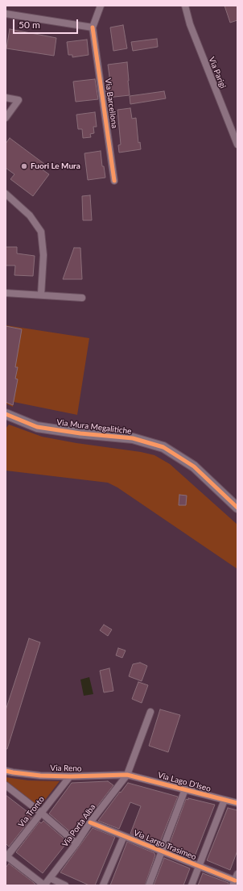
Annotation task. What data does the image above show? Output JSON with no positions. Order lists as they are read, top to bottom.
{
  "streets": {
    "street": [
      "Via Parigi",
      "Via Barcellona",
      "Via Mura Megalitiche",
      "Via Reno",
      "Via Lago D'Iseo",
      "Via Tronto",
      "Via Porta Alba",
      "Via Largo Trasimeo"
    ]
  },
  "crossings": [
    ["Via Reno", "Via Lago D'Iseo"],
    ["Via Reno", "Via Tronto"],
    ["Via Reno", "Via Porta Alba"],
    ["Via Lago D'Iseo", "Via Porta Alba"],
    ["Via Porta Alba", "Via Largo Trasimeo"]
  ],
  "places": ["Fuori Le Mura"],
  "scale_bar": "50 m"
}
